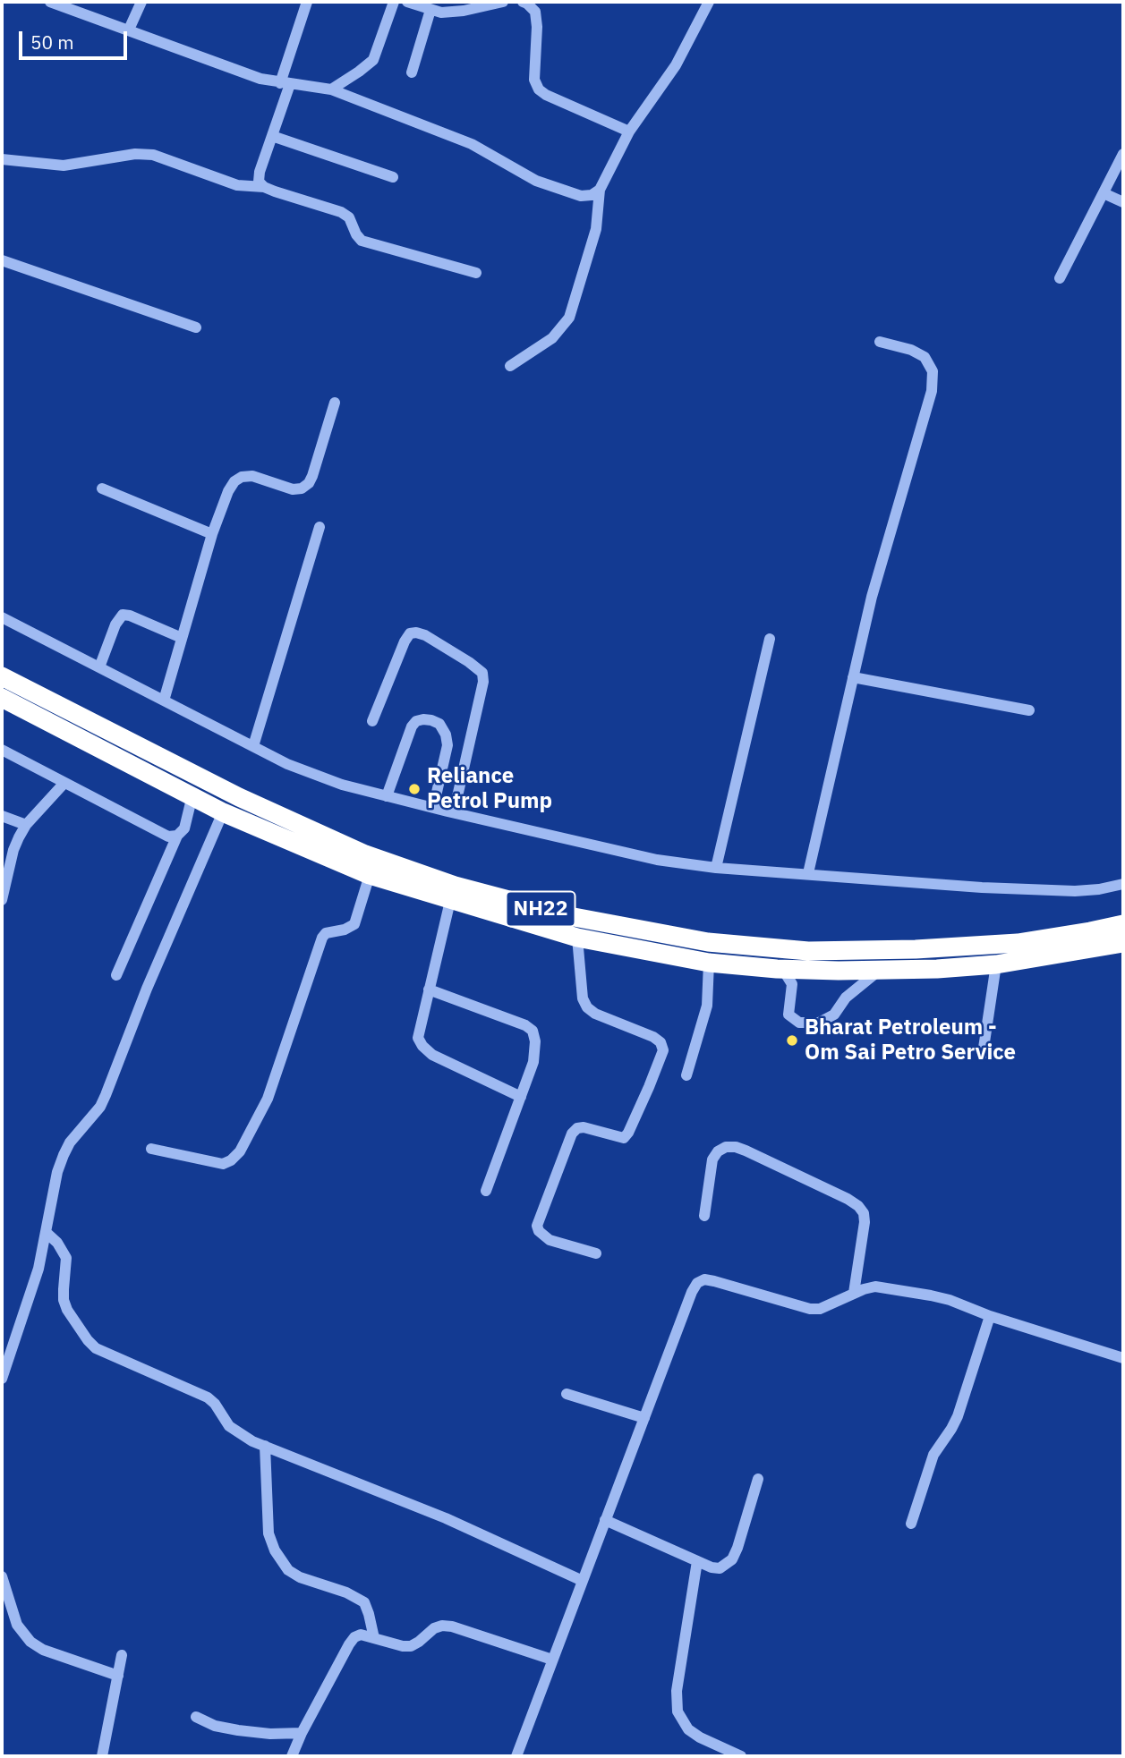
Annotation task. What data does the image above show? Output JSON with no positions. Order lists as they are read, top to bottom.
{
  "streets": {
    "highway": ["NH22"]
  },
  "places": ["Reliance Petrol Pump", "Bharat Petroleum - Om Sai Petro Service"],
  "scale_bar": "50 m"
}
